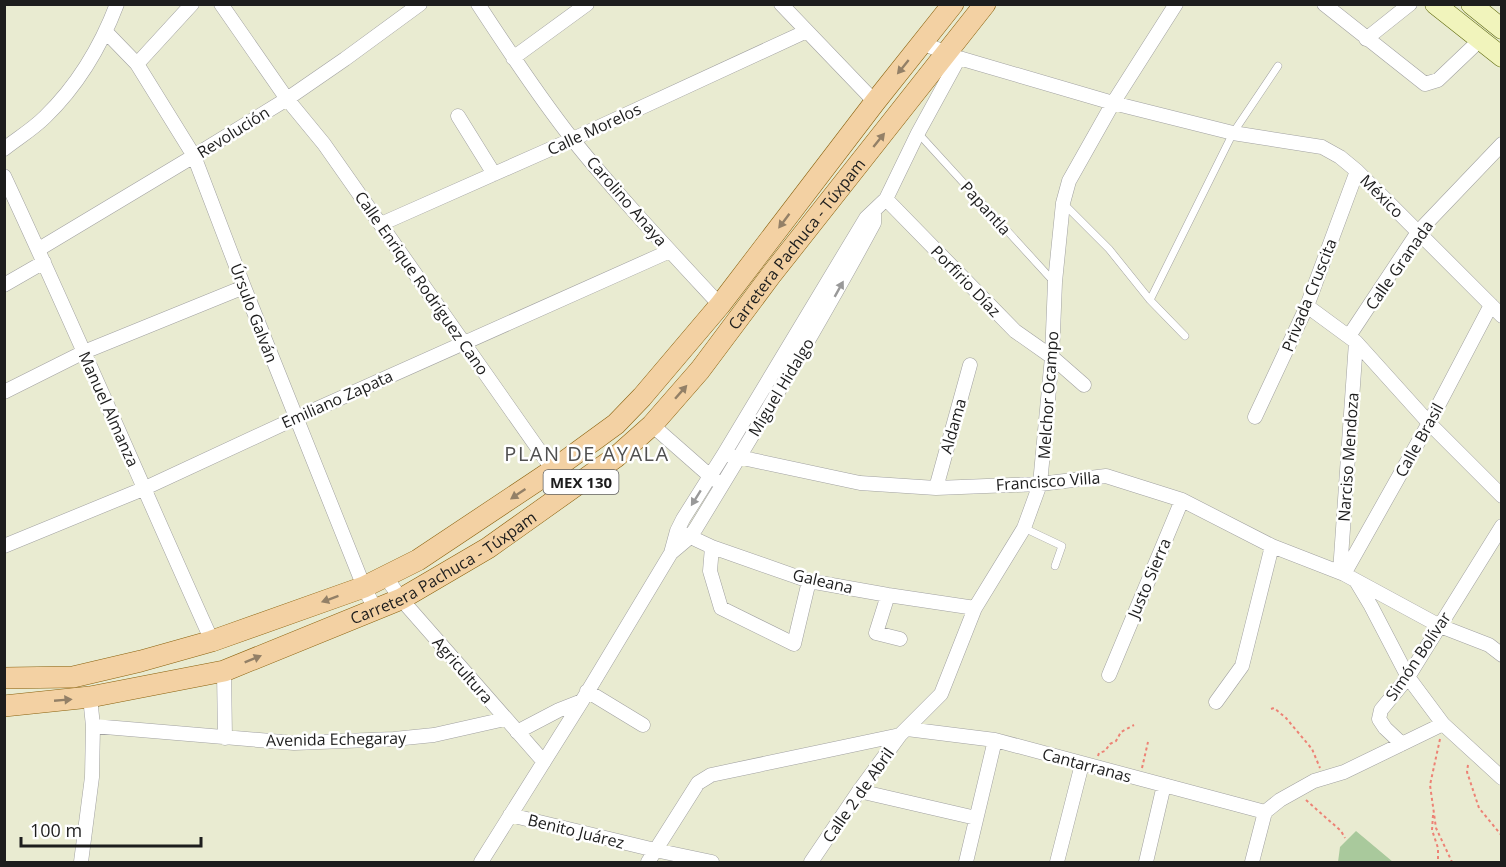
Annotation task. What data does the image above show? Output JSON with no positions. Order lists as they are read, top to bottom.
{
  "streets": {
    "main road": ["Carretera Pachuca - Túxpam", "MEX 130"],
    "street": [
      "Calle Morelos",
      "Revolución",
      "México",
      "Carolino Anaya",
      "Calle Granada",
      "Porfirio Díaz",
      "Calle Enrique Rodríguez Cano",
      "Privada Cruscita",
      "Úrsulo Galván",
      "Miguel Hidalgo",
      "Melchor Ocampo",
      "Emiliano Zapata",
      "Manuel Almanza",
      "Aldama",
      "Calle Brasil",
      "Narciso Mendoza",
      "Francisco Villa",
      "Justo Sierra",
      "Galeana",
      "Simón Bolívar",
      "Agricultura",
      "Avenida Echegaray",
      "Cantarranas",
      "Calle 2 de Abril",
      "Benito Juárez"
    ],
    "lane": ["Papantla"]
  },
  "crossings": [
    ["Calle Morelos", "Carolino Anaya"],
    ["Calle Morelos", "Calle Enrique Rodríguez Cano"],
    ["Revolución", "Calle Enrique Rodríguez Cano"],
    ["Revolución", "Úrsulo Galván"],
    ["Revolución", "Manuel Almanza"],
    ["México", "Carretera Pachuca - Túxpam"],
    ["México", "Calle Granada"],
    ["México", "Privada Cruscita"],
    ["México", "Miguel Hidalgo"],
    ["México", "Melchor Ocampo"],
    ["México", "Calle Brasil"],
    ["Carolino Anaya", "Carretera Pachuca - Túxpam"],
    ["Carolino Anaya", "Emiliano Zapata"],
    ["Papantla", "Miguel Hidalgo"],
    ["Papantla", "Melchor Ocampo"],
    ["Carretera Pachuca - Túxpam", "Calle Enrique Rodríguez Cano"],
    ["Carretera Pachuca - Túxpam", "Úrsulo Galván"],
    ["Carretera Pachuca - Túxpam", "Miguel Hidalgo"],
    ["Carretera Pachuca - Túxpam", "Manuel Almanza"],
    ["Carretera Pachuca - Túxpam", "Agricultura"],
    ["Calle Granada", "Narciso Mendoza"],
    ["Porfirio Díaz", "Miguel Hidalgo"],
    ["Porfirio Díaz", "Melchor Ocampo"],
    ["Calle Enrique Rodríguez Cano", "Emiliano Zapata"],
    ["Úrsulo Galván", "Emiliano Zapata"],
    ["Miguel Hidalgo", "Francisco Villa"],
    ["Miguel Hidalgo", "Galeana"],
    ["Miguel Hidalgo", "Agricultura"],
    ["Miguel Hidalgo", "Benito Juárez"],
    ["Melchor Ocampo", "Francisco Villa"],
    ["Melchor Ocampo", "Galeana"],
    ["Melchor Ocampo", "Cantarranas"],
    ["Melchor Ocampo", "Calle 2 de Abril"],
    ["Emiliano Zapata", "Manuel Almanza"],
    ["Aldama", "Francisco Villa"],
    ["Calle Brasil", "Narciso Mendoza"],
    ["Calle Brasil", "Francisco Villa"],
    ["Narciso Mendoza", "Francisco Villa"],
    ["Francisco Villa", "Justo Sierra"],
    ["Francisco Villa", "Simón Bolívar"],
    ["Agricultura", "Avenida Echegaray"],
    ["Cantarranas", "Calle 2 de Abril"],
    ["Cantarranas", "Benito Juárez"]
  ],
  "districts": ["PLAN DE AYALA"],
  "scale_bar": "100 m"
}
